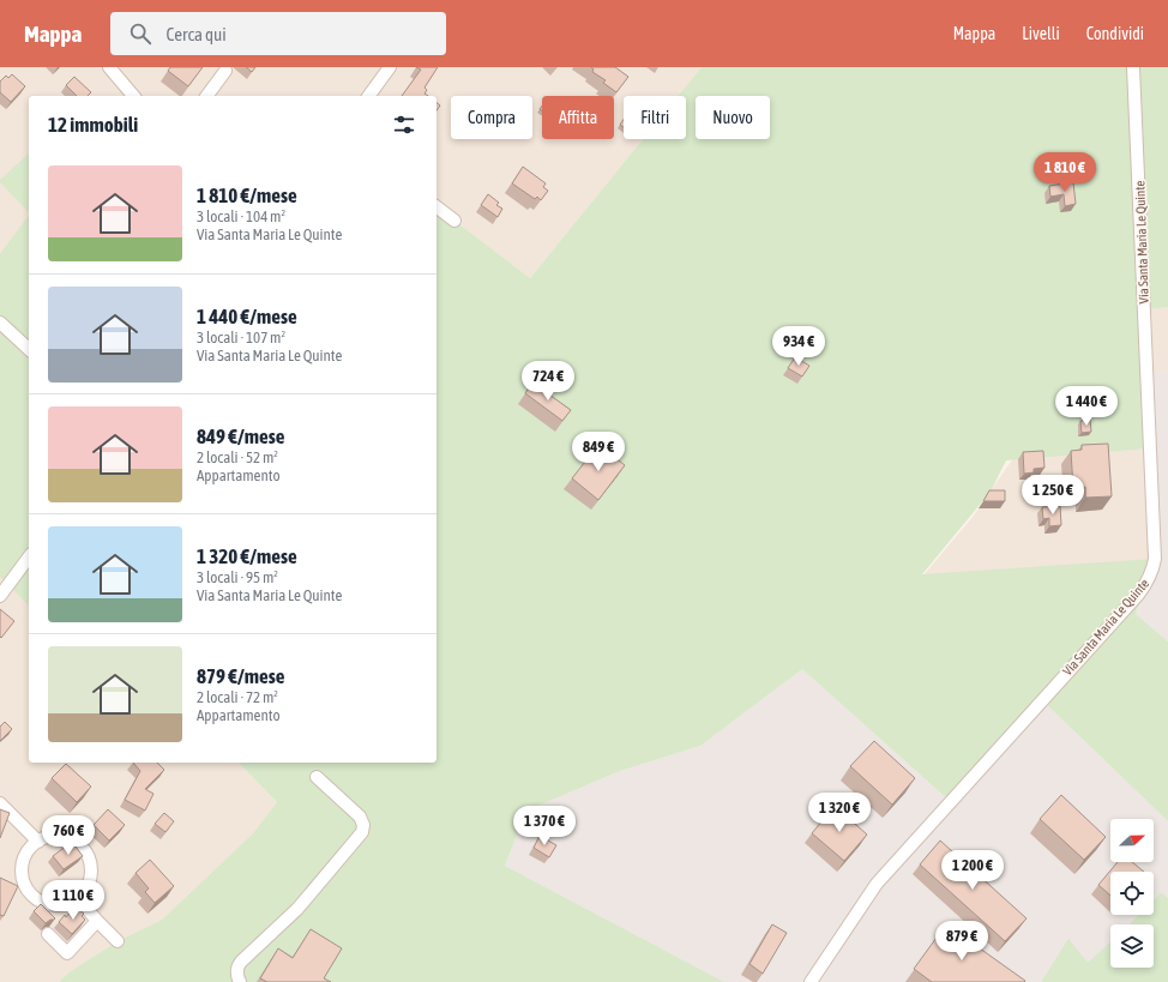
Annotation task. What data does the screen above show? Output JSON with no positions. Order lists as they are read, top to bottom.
{
  "streets": {
    "street": ["Via Santa Maria Le Quinte"]
  },
  "north": "right",
  "page": {
    "header": "Mappa",
    "search": "Cerca qui",
    "nav": ["Mappa", "Livelli", "Condividi"],
    "chip": [
      "Compra",
      "Affitta",
      "Filtri",
      "Nuovo"
    ],
    "heading": "12 immobili",
    "price": [
      "1 810 €",
      "934 €",
      "724 €",
      "1 440 €",
      "849 €",
      "1 250 €",
      "1 320 €",
      "1 370 €",
      "760 €",
      "1 200 €",
      "1 110 €",
      "879 €"
    ],
    "list": [
      {
        "name": "1 810 €/mese",
        "note": "3 locali · 104 m² · Via Santa Maria Le Quinte"
      },
      {
        "name": "1 440 €/mese",
        "note": "3 locali · 107 m² · Via Santa Maria Le Quinte"
      },
      {
        "name": "849 €/mese",
        "note": "2 locali · 52 m² · Appartamento"
      },
      {
        "name": "1 320 €/mese",
        "note": "3 locali · 95 m² · Via Santa Maria Le Quinte"
      },
      {
        "name": "879 €/mese",
        "note": "2 locali · 72 m² · Appartamento"
      }
    ]
  }
}
